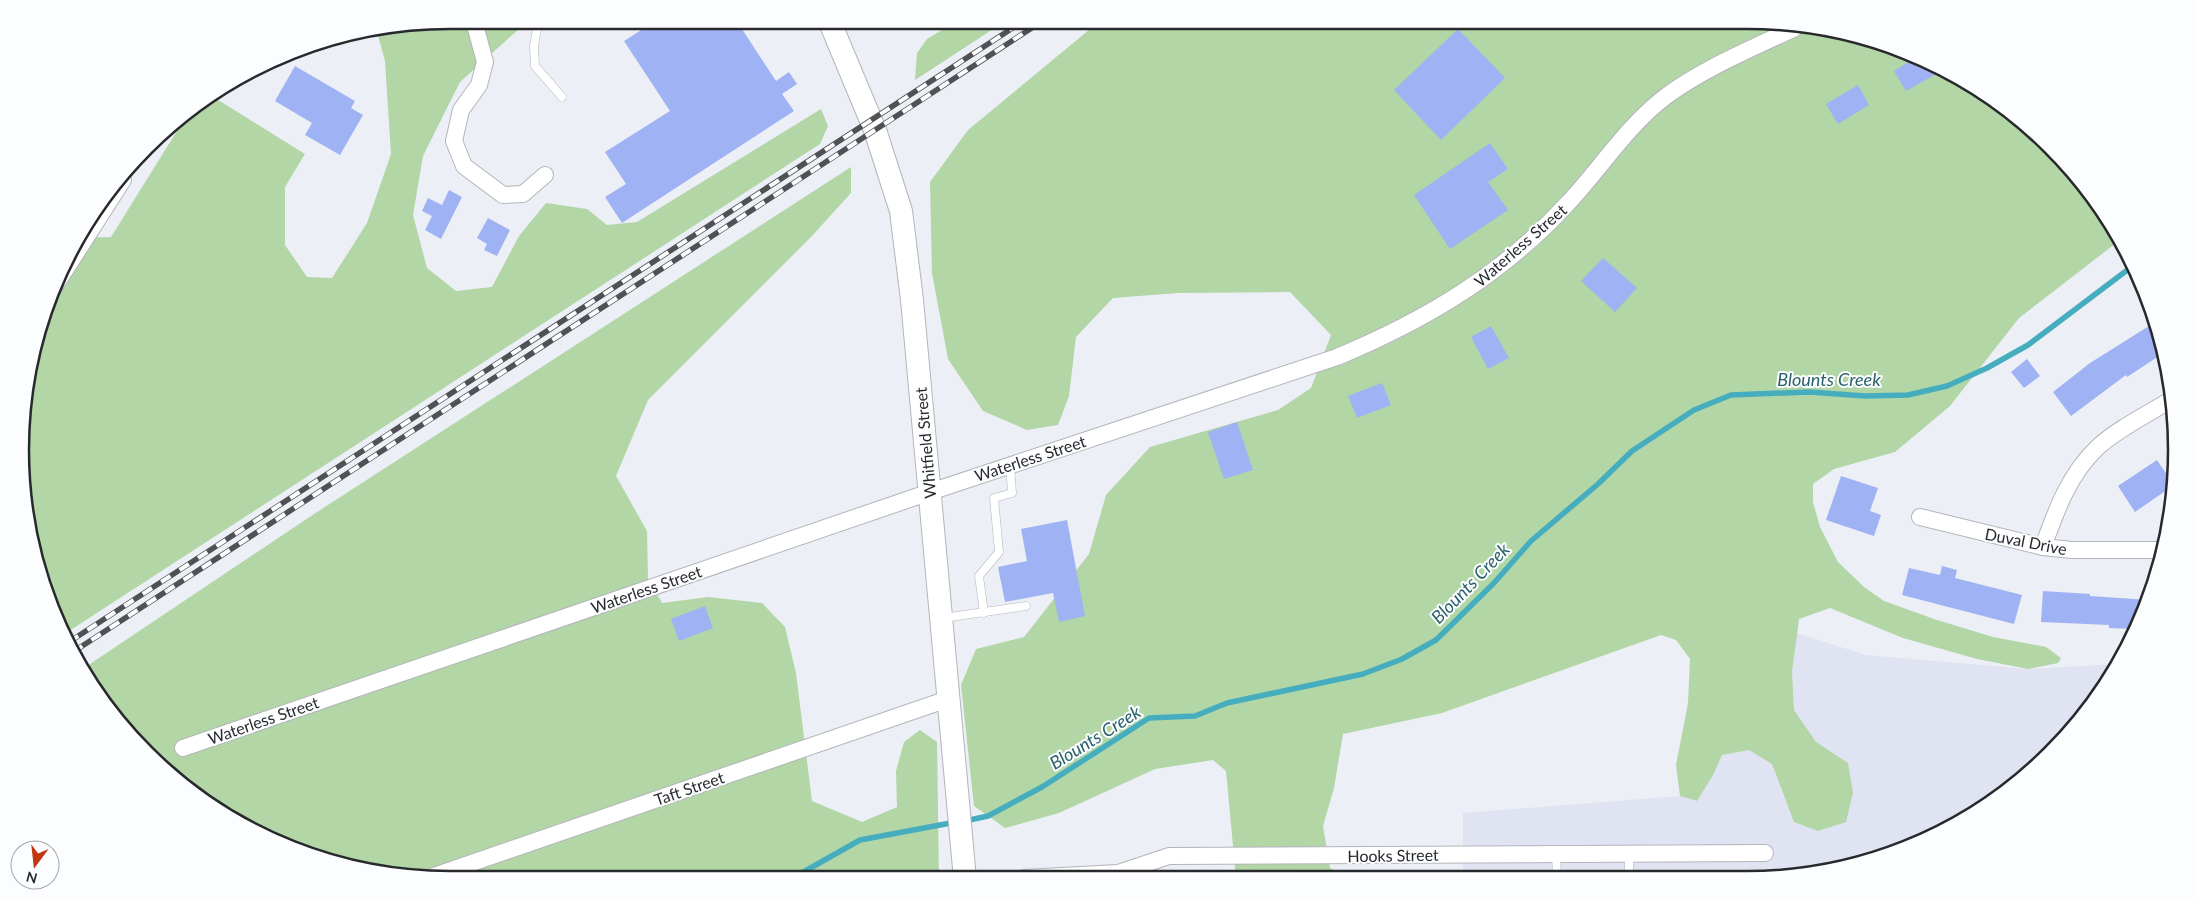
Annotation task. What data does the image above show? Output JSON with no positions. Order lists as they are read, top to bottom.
{
  "streets": {
    "main road": ["Whitfield Street"],
    "street": [
      "Waterless Street",
      "Duval Drive",
      "Taft Street",
      "Hooks Street"
    ]
  },
  "crossings": [
    ["Waterless Street", "Whitfield Street"],
    ["Whitfield Street", "Taft Street"]
  ],
  "water": ["Blounts Creek"],
  "north": "bottom"
}
